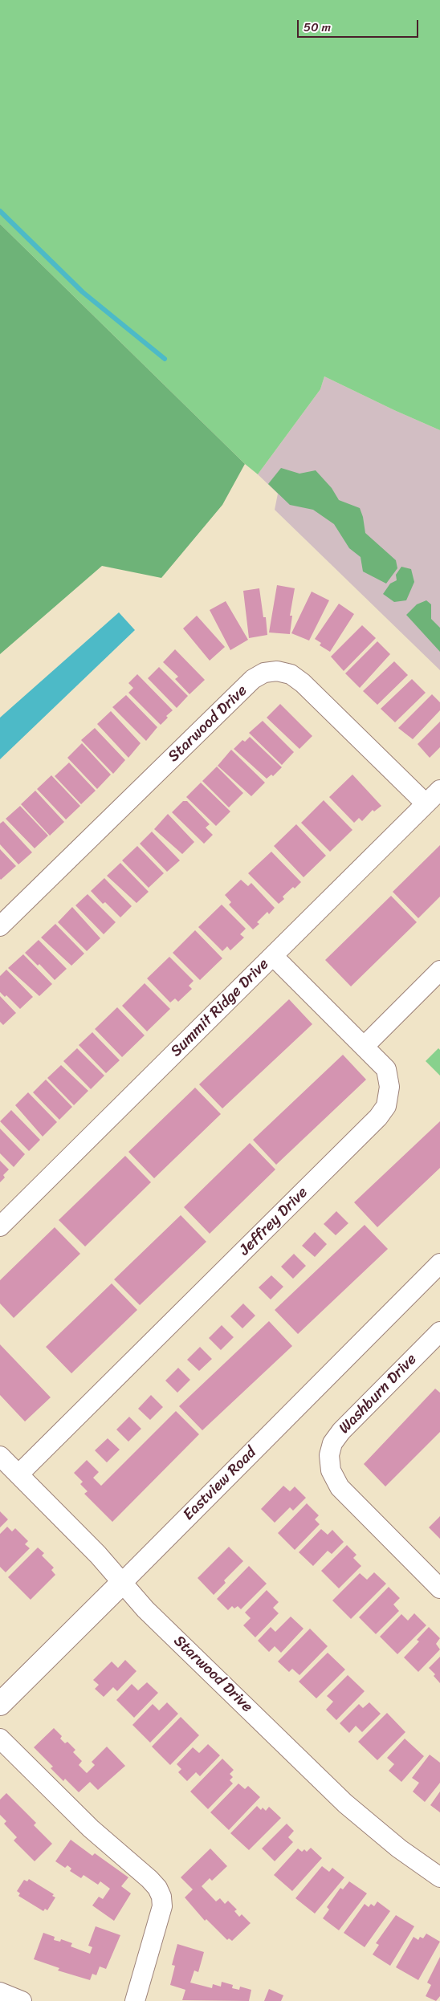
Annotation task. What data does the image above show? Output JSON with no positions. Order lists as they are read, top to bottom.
{
  "streets": {
    "main road": ["Eastview Road"],
    "street": [
      "Starwood Drive",
      "Summit Ridge Drive",
      "Jeffrey Drive",
      "Washburn Drive"
    ]
  },
  "crossings": [
    ["Starwood Drive", "Summit Ridge Drive"],
    ["Starwood Drive", "Jeffrey Drive"],
    ["Starwood Drive", "Eastview Road"],
    ["Summit Ridge Drive", "Jeffrey Drive"]
  ],
  "scale_bar": "50 m"
}
